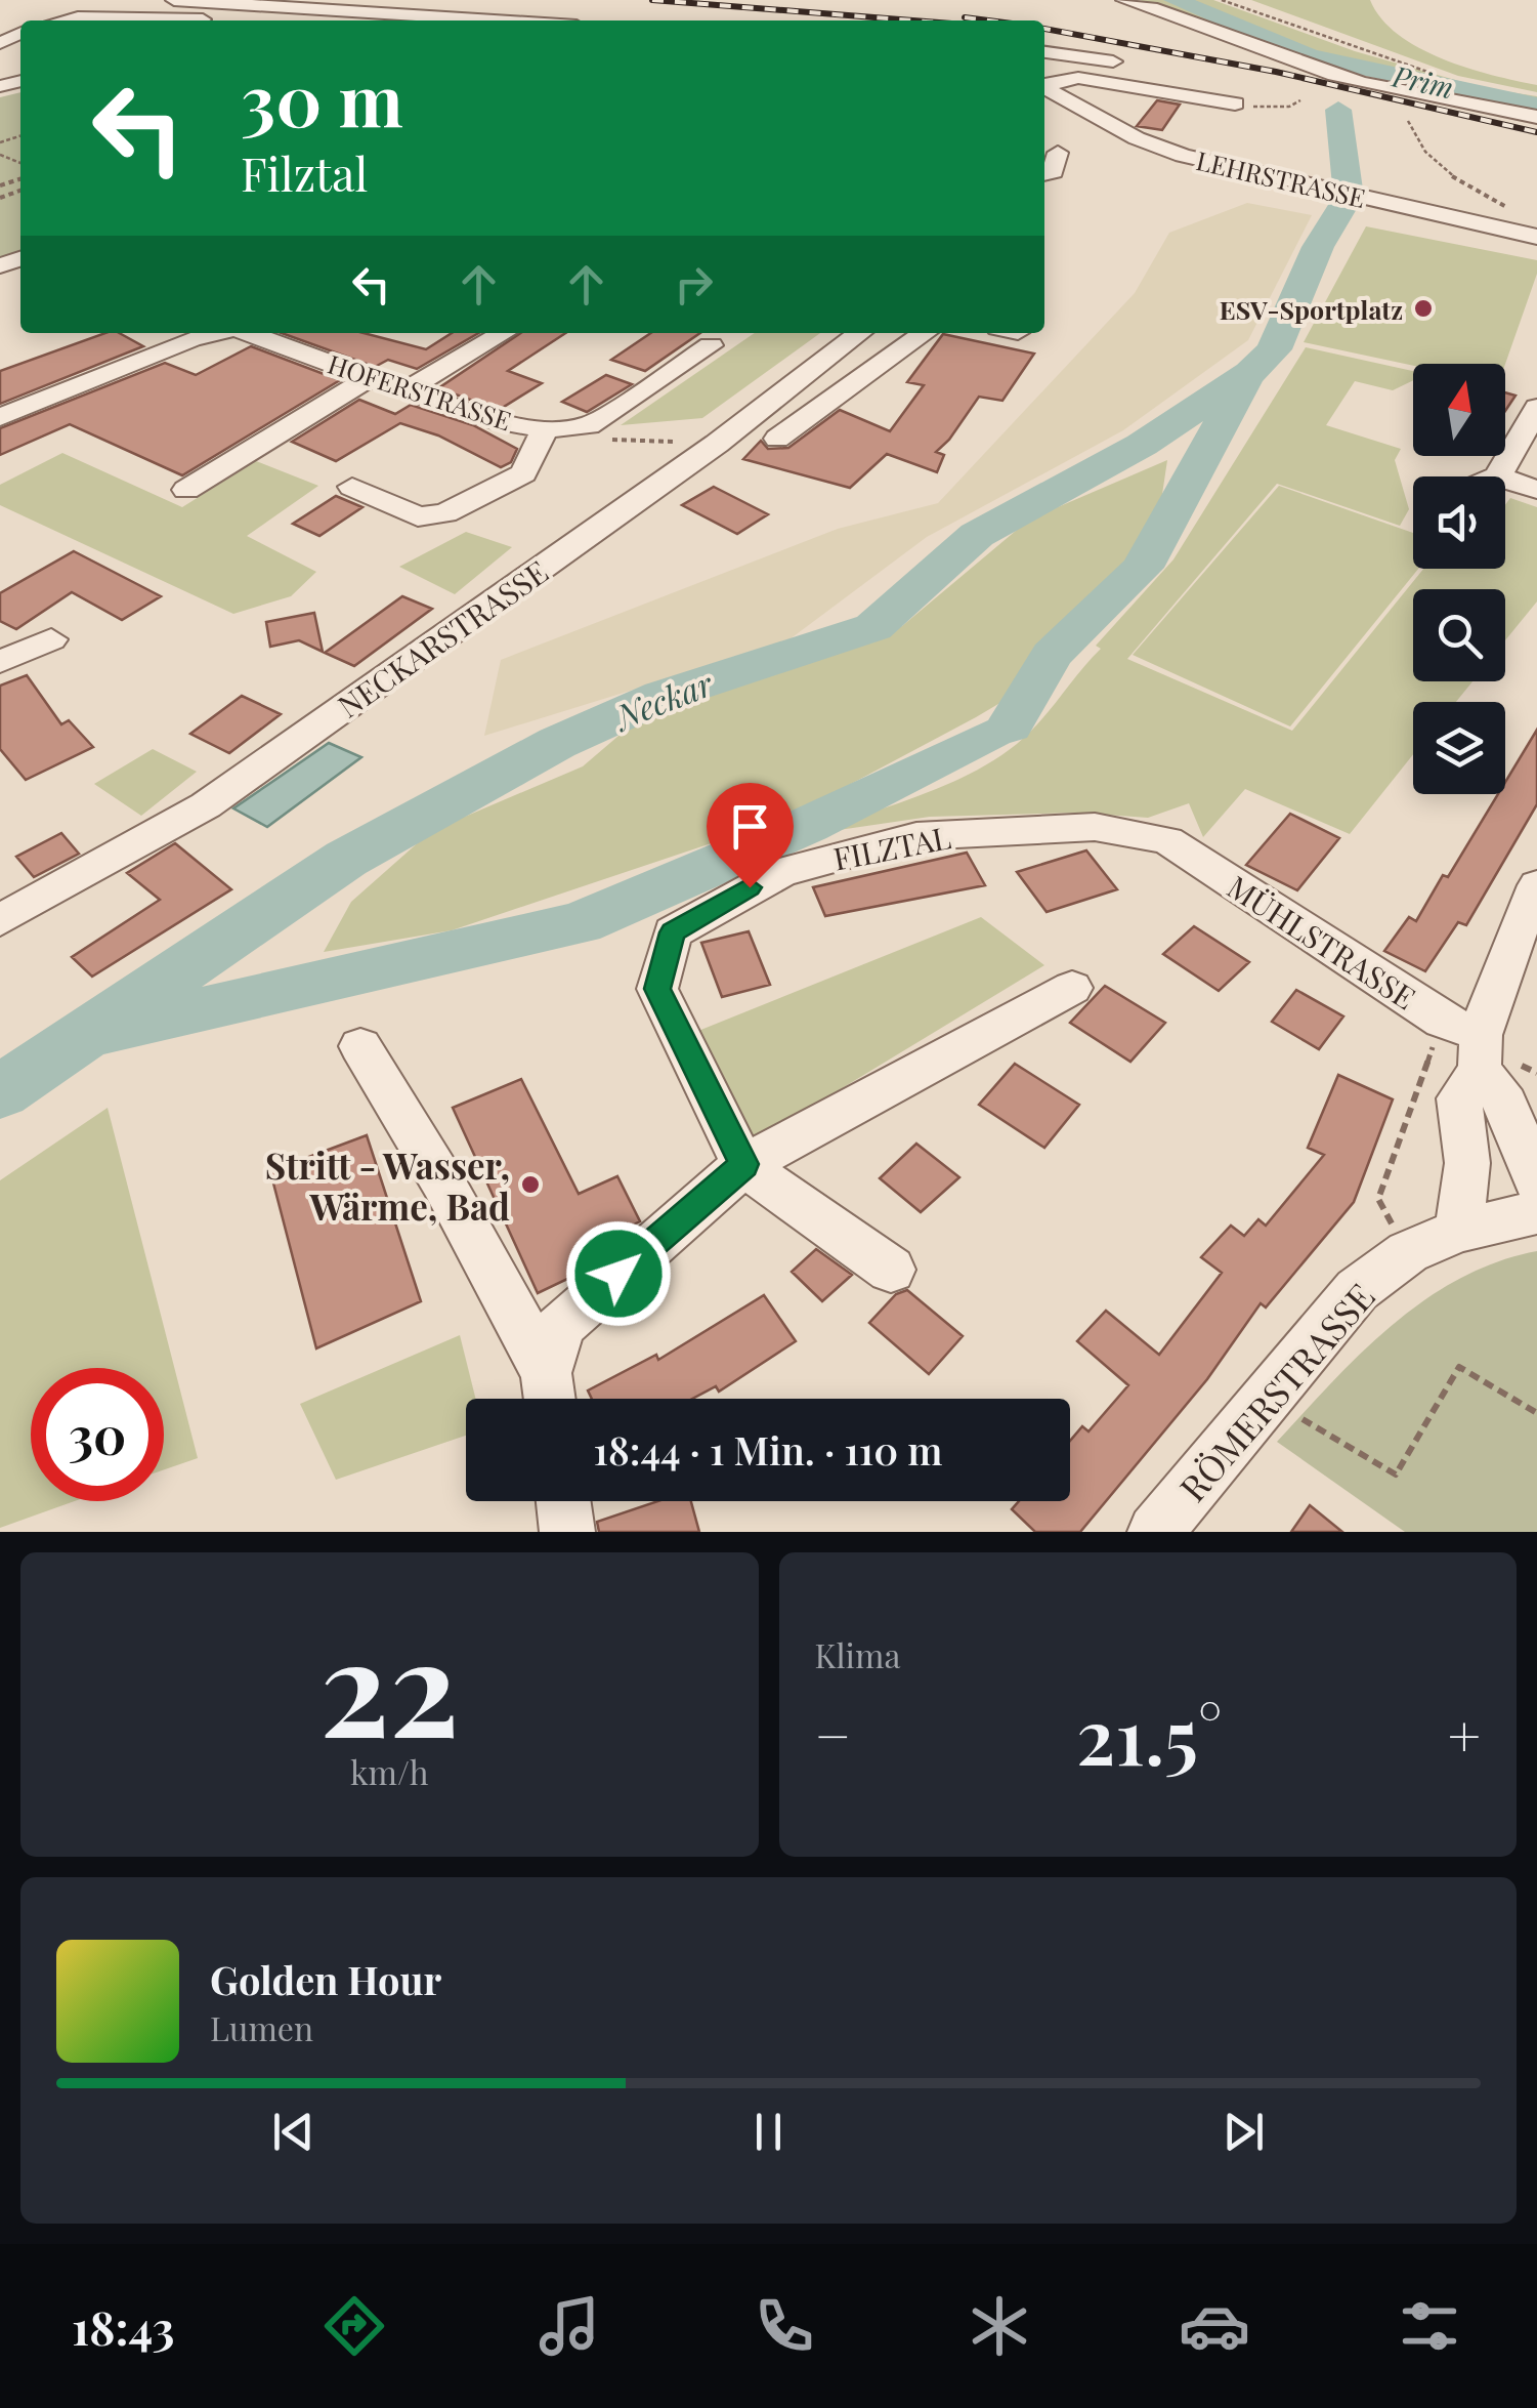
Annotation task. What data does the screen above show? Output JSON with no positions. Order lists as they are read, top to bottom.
{
  "streets": {
    "street": [
      "LEHRSTRASSE",
      "HOFERSTRASSE",
      "NECKARSTRASSE",
      "FILZTAL",
      "MÜHLSTRASSE",
      "RÖMERSTRASSE"
    ]
  },
  "crossings": [
    ["FILZTAL", "MÜHLSTRASSE"]
  ],
  "water": ["Prim", "Neckar"],
  "places": ["ESV-Sportplatz", "Stritt - Wasser, Wärme, Bad"],
  "north": "top",
  "page": {
    "turn": ["30 m", "Filztal"],
    "limit": "30",
    "trip": "18:44 · 1 Min. · 110 m",
    "tile": [
      ["22", "km/h"],
      "Klima"
    ],
    "heat": ["−", "21.5°", "+"],
    "song": ["Golden Hour", "Lumen"],
    "tabs": "18:43"
  }
}
